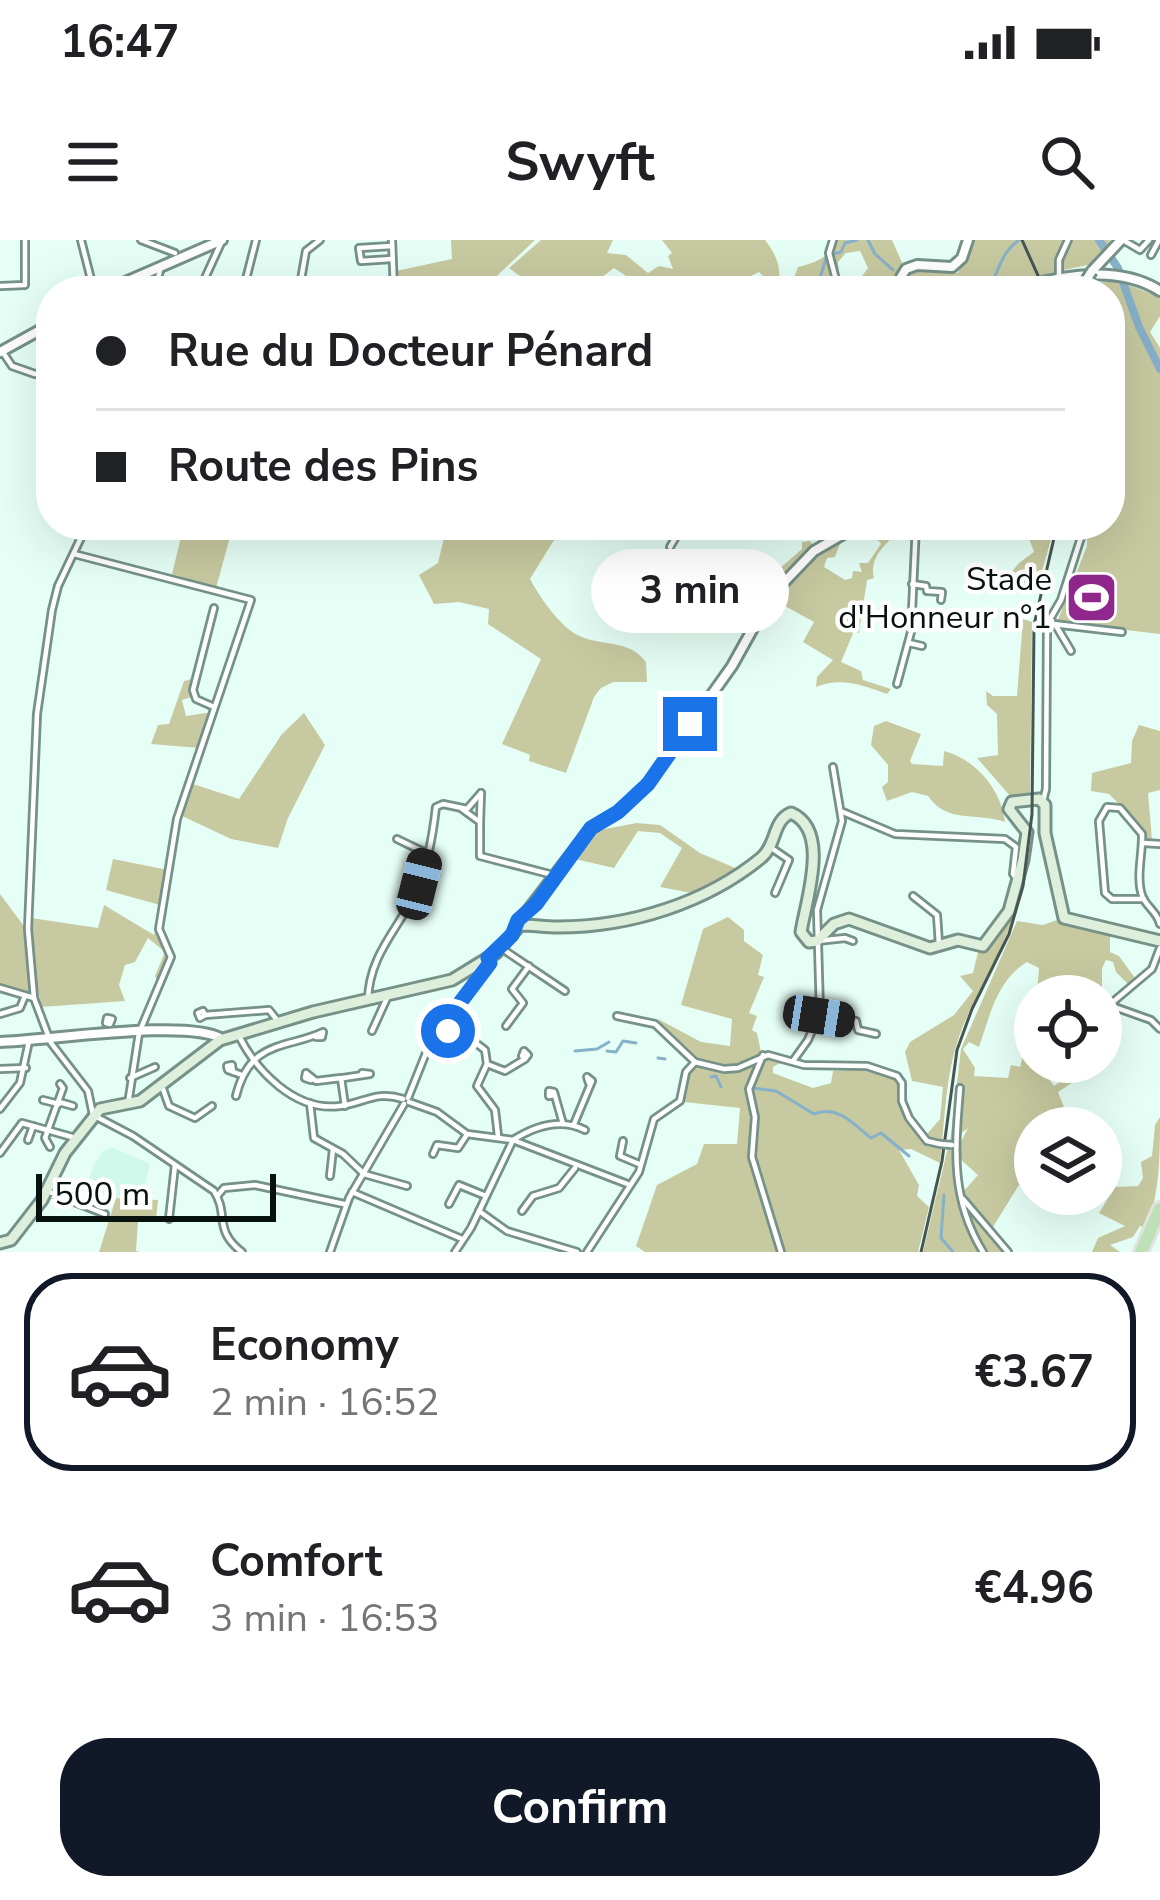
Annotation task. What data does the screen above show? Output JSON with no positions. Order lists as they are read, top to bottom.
{
  "places": {
    "sports": ["Stade d'Honneur n°1"]
  },
  "scale_bar": "500 m",
  "page": {
    "status": "16:47",
    "header": "Swyft",
    "banner": ["Rue du Docteur Pénard", "Route des Pins"],
    "bubble": "3 min",
    "scale": "500 m",
    "list": [
      {
        "name": "Economy",
        "note": "2 min · 16:52",
        "value": "€3.67"
      },
      {
        "name": "Comfort",
        "note": "3 min · 16:53",
        "value": "€4.96"
      }
    ],
    "buttons": "Confirm"
  }
}
